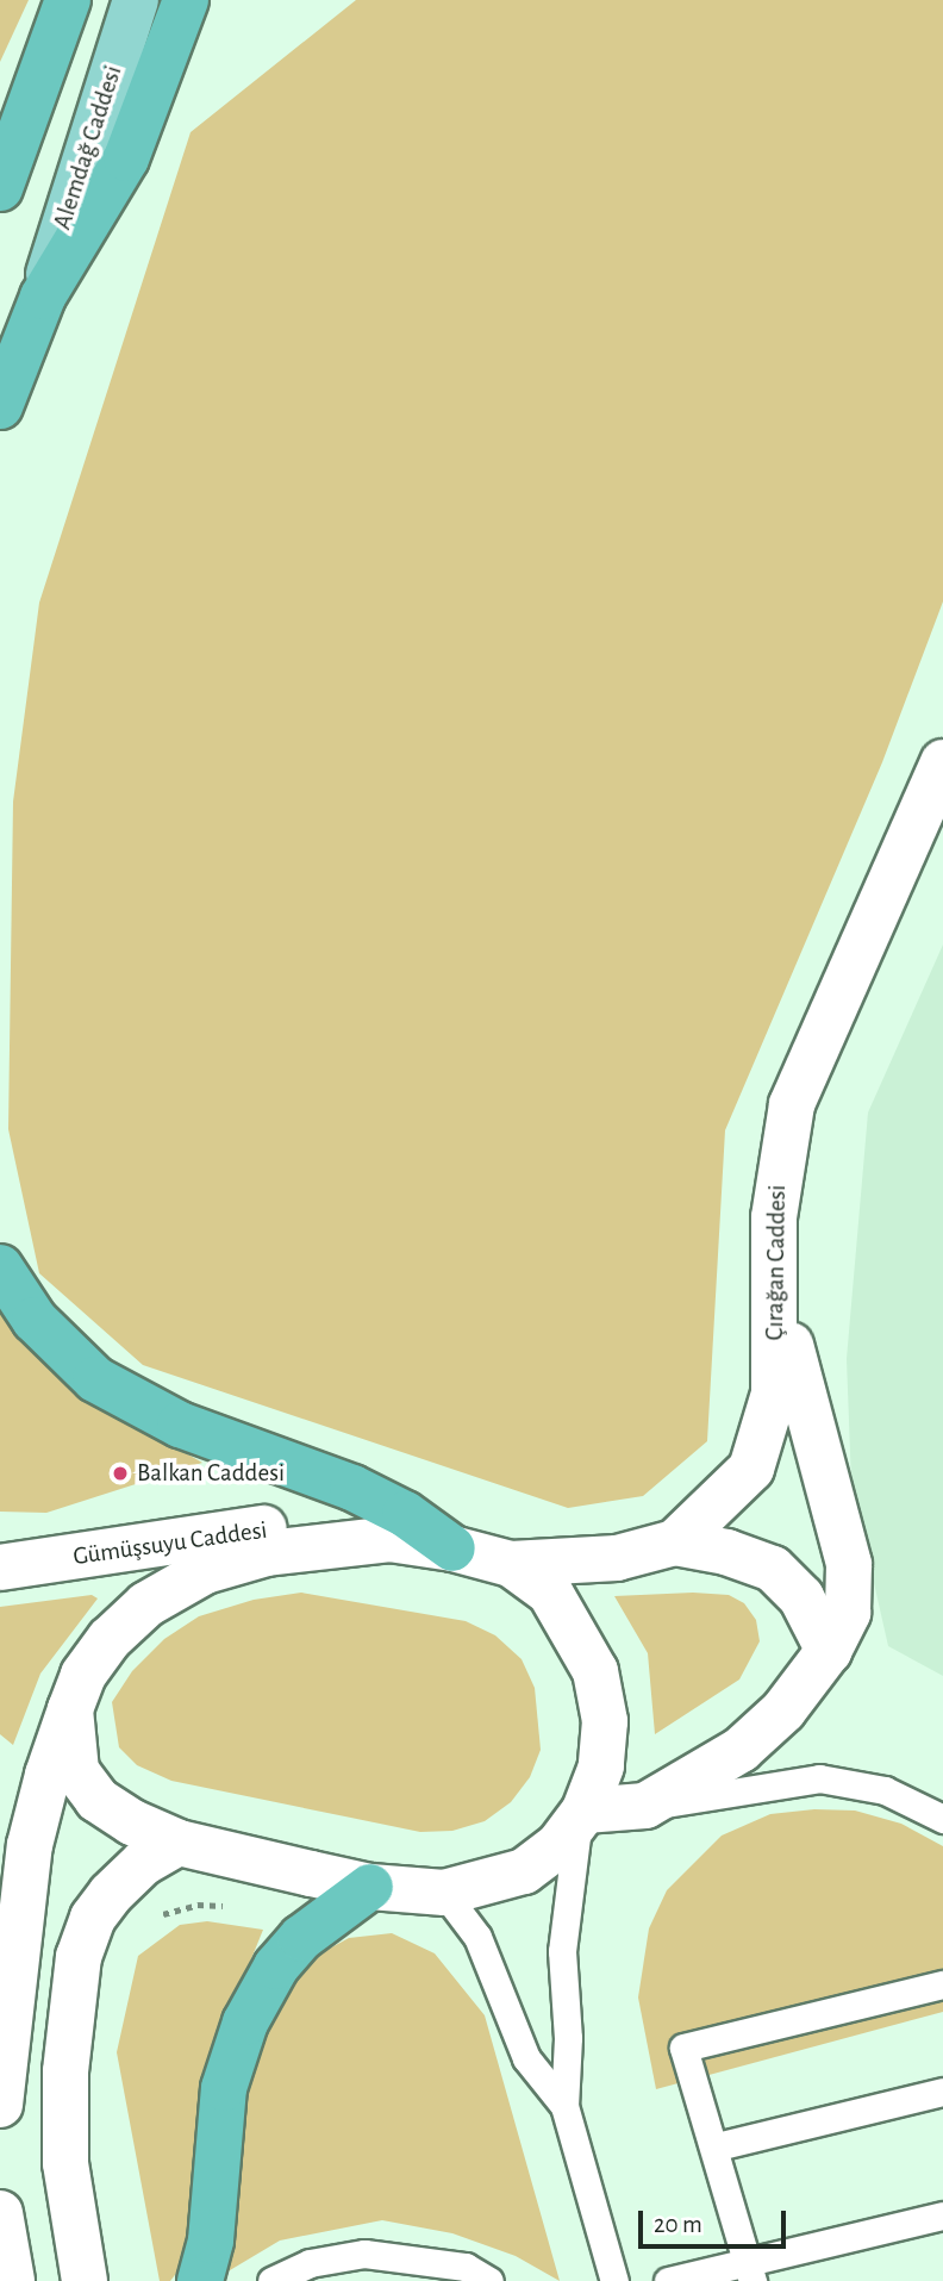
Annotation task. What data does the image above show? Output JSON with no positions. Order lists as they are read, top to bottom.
{
  "streets": {
    "main road": ["Alemdağ Caddesi"],
    "street": ["Çırağan Caddesi", "Gümüşsuyu Caddesi"]
  },
  "places": ["Balkan Caddesi"],
  "scale_bar": "20 m"
}
